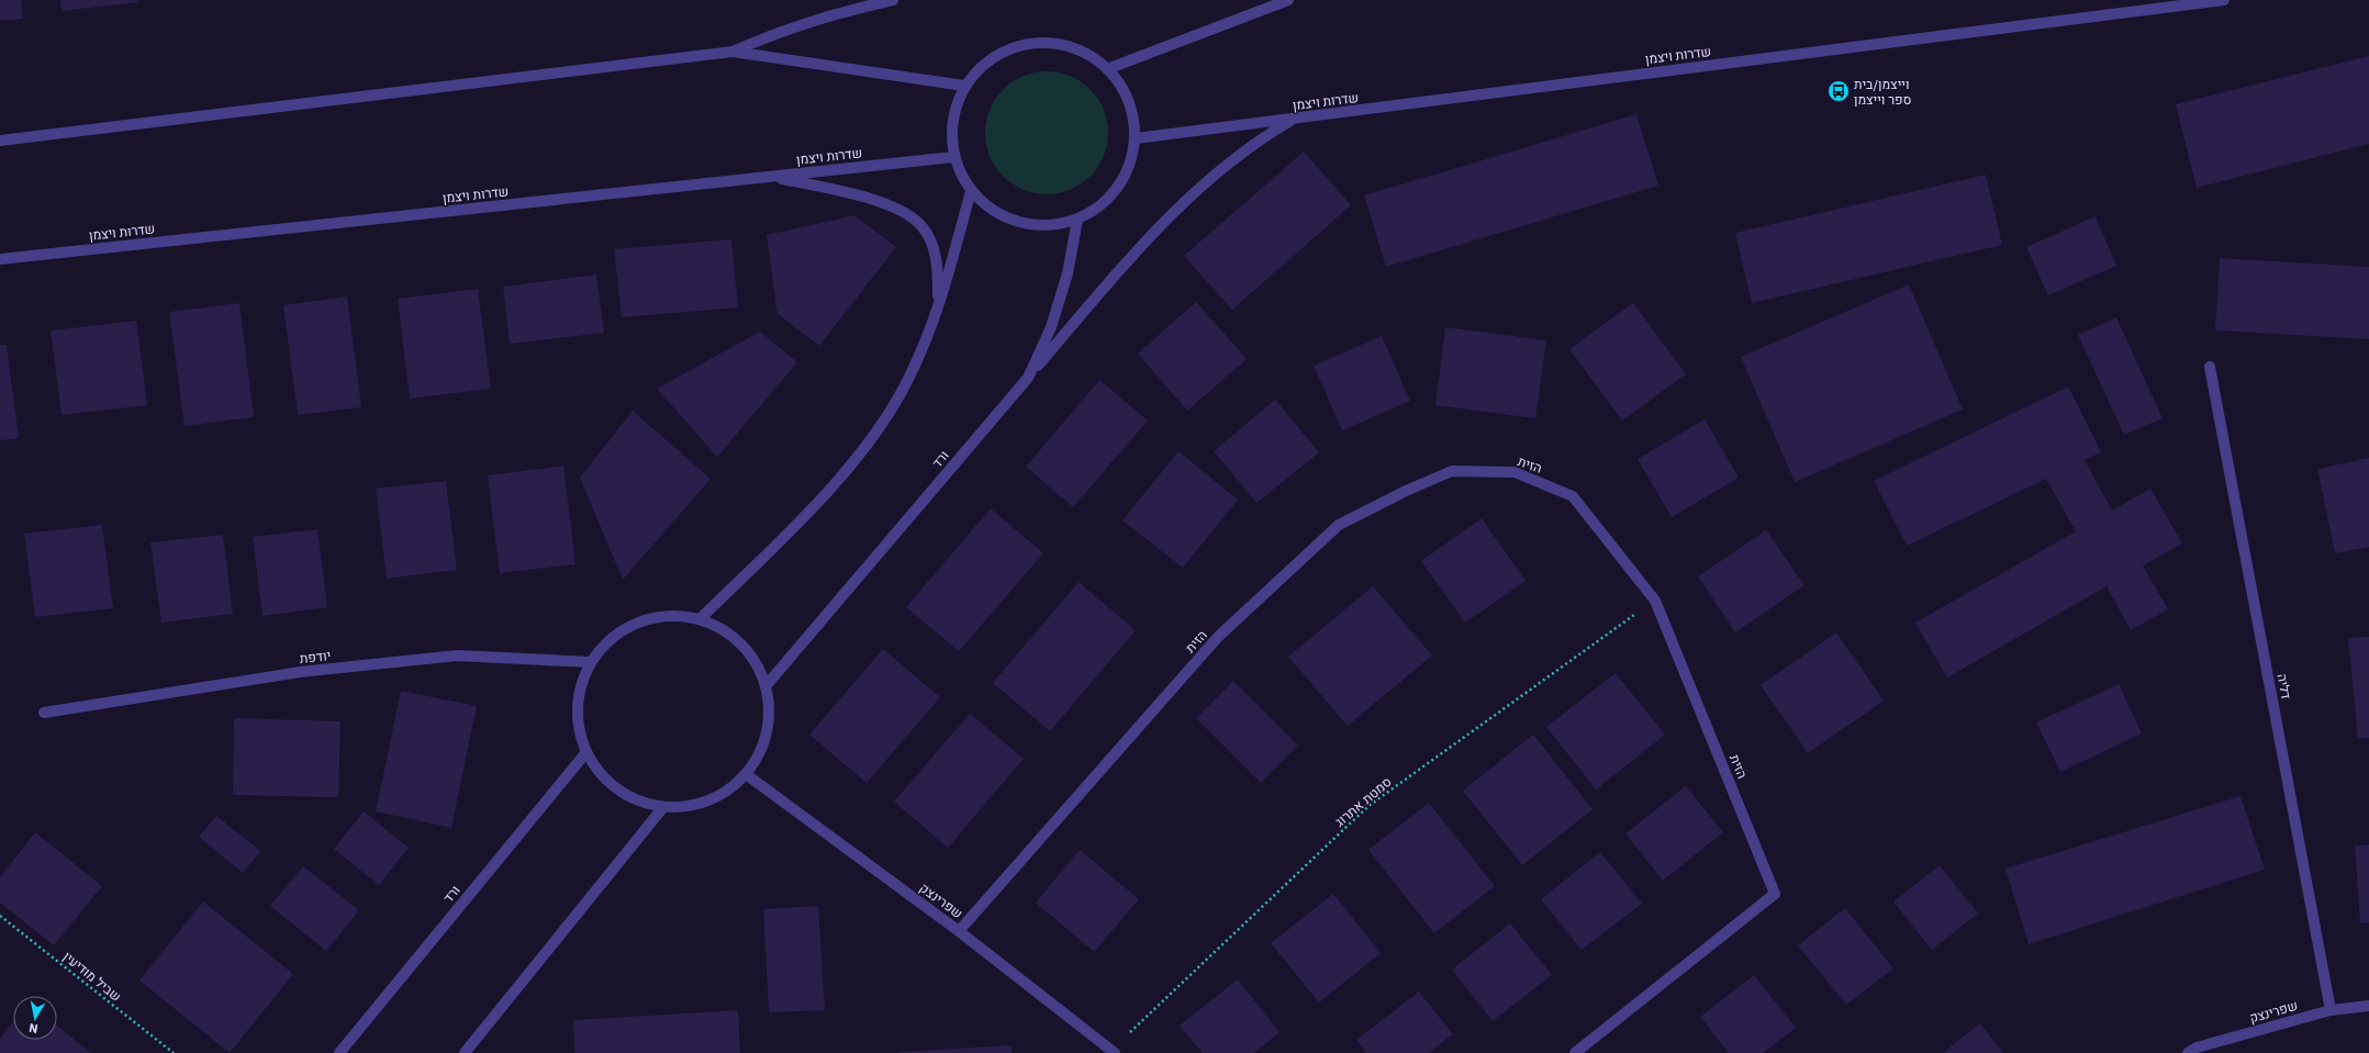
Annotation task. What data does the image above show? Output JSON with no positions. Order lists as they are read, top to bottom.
{
  "streets": {
    "street": [
      "שדרות ויצמן",
      "ורד",
      "הזית",
      "יודפת",
      "דליה",
      "שפרינצק"
    ],
    "path": ["סמטת אתרוג", "שביל מודיעין"]
  },
  "crossings": [
    ["הזית", "סמטת אתרוג"],
    ["הזית", "שפרינצק"],
    ["דליה", "שפרינצק"],
    ["סמטת אתרוג", "שפרינצק"]
  ],
  "places": {
    "bus stop": ["וייצמן/בית ספר וייצמן"]
  },
  "north": "bottom"
}
